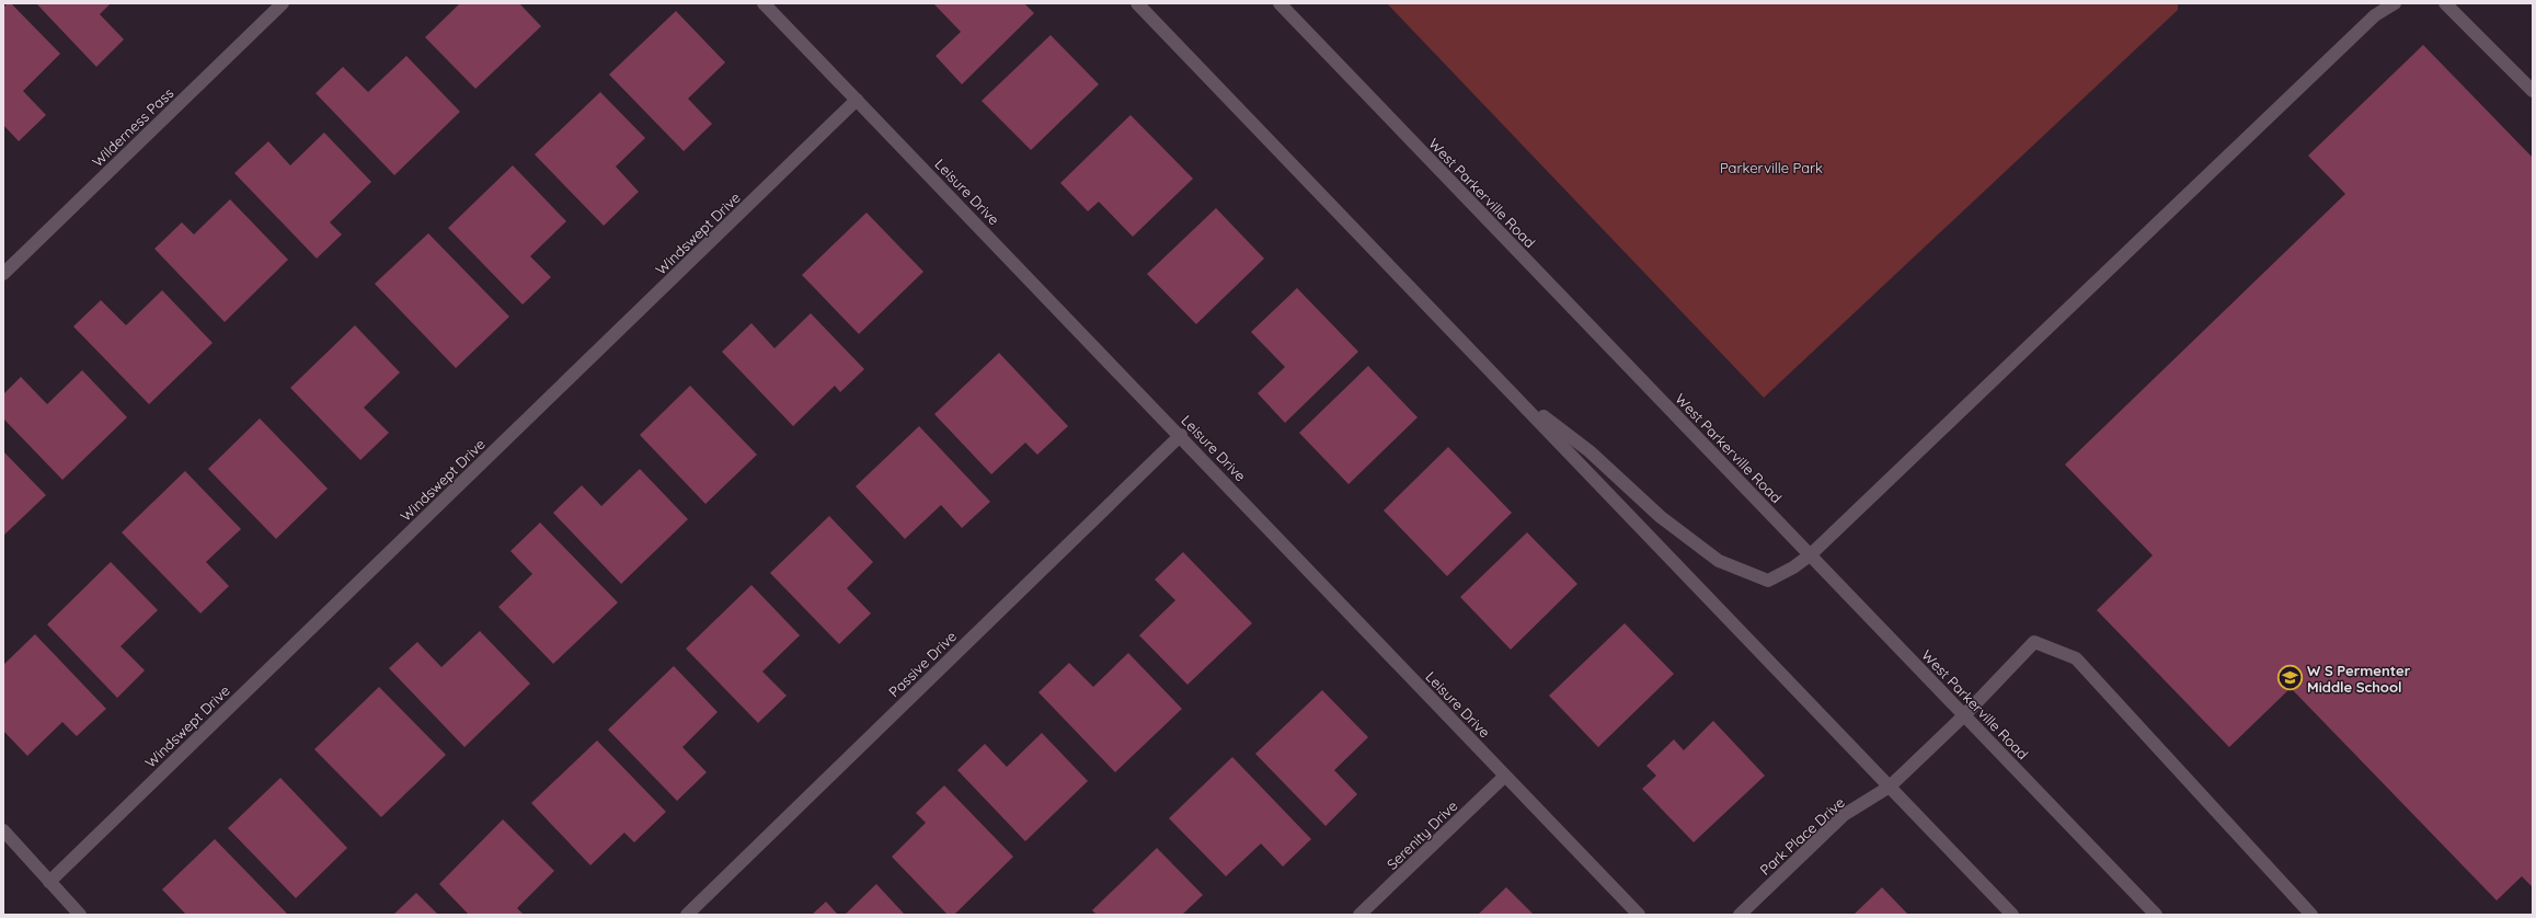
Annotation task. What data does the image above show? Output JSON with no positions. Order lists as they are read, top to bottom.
{
  "streets": {
    "street": [
      "Wilderness Pass",
      "Leisure Drive",
      "West Parkerville Road",
      "Windswept Drive",
      "Passive Drive",
      "Serenity Drive",
      "Park Place Drive"
    ]
  },
  "crossings": [
    ["Leisure Drive", "Windswept Drive"],
    ["Leisure Drive", "Passive Drive"],
    ["Leisure Drive", "Serenity Drive"],
    ["West Parkerville Road", "Park Place Drive"]
  ],
  "parks": ["Parkerville Park"],
  "places": {
    "school or university": ["W S Permenter Middle School"]
  }
}
